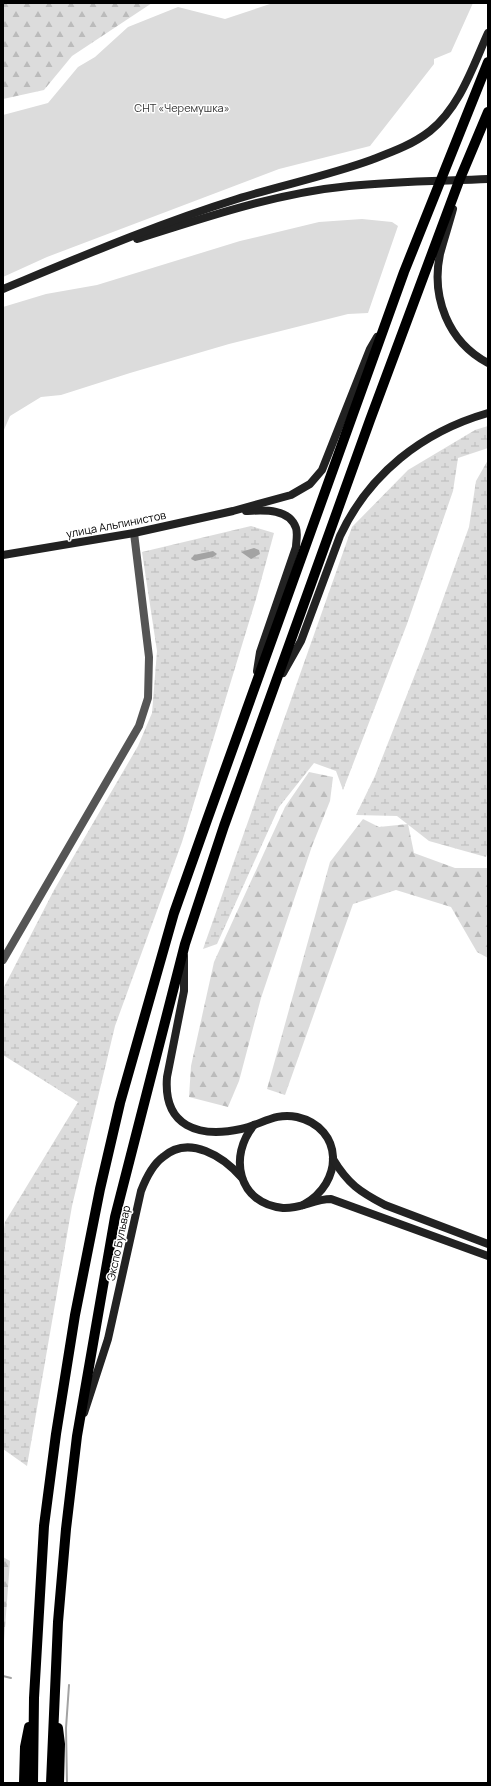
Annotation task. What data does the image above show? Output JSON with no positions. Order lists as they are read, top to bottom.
{
  "streets": {
    "main road": ["улица Альпинистов", "Экспо Бульвар"]
  },
  "parks": ["СНТ «Черемушка»"]
}
